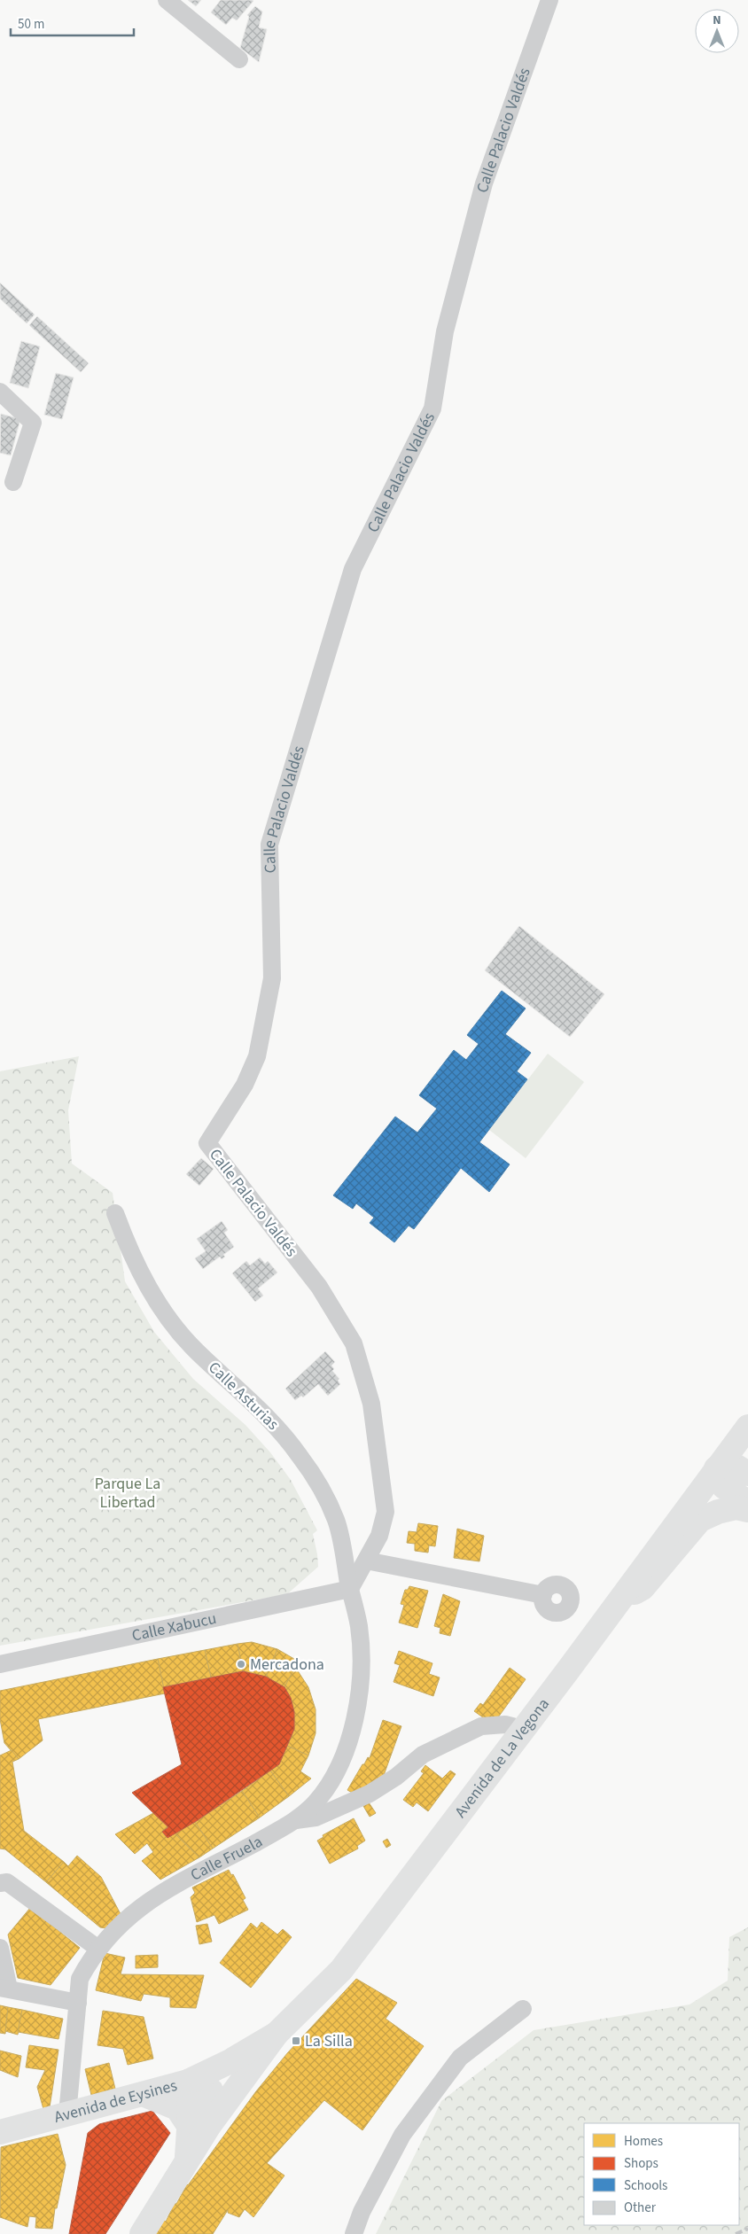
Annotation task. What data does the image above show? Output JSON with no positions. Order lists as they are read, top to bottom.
{
  "streets": {
    "main road": ["Avenida de La Vegona", "Avenida de Eysines"],
    "street": [
      "Calle Palacio Valdés",
      "Calle Asturias",
      "Calle Xabucu",
      "Calle Fruela"
    ]
  },
  "crossings": [
    ["Calle Palacio Valdés", "Calle Asturias"],
    ["Calle Palacio Valdés", "Calle Xabucu"],
    ["Calle Palacio Valdés", "Calle Fruela"],
    ["Calle Asturias", "Calle Xabucu"],
    ["Calle Asturias", "Calle Fruela"],
    ["Calle Xabucu", "Calle Fruela"],
    ["Avenida de La Vegona", "Avenida de Eysines"],
    ["Calle Fruela", "Avenida de Eysines"]
  ],
  "parks": ["Parque La Libertad"],
  "places": {
    "other": ["Mercadona"],
    "transit": ["La Silla"]
  },
  "legend": [
    "Homes",
    "Shops",
    "Schools",
    "Other"
  ],
  "scale_bar": "50 m",
  "north": "top"
}
